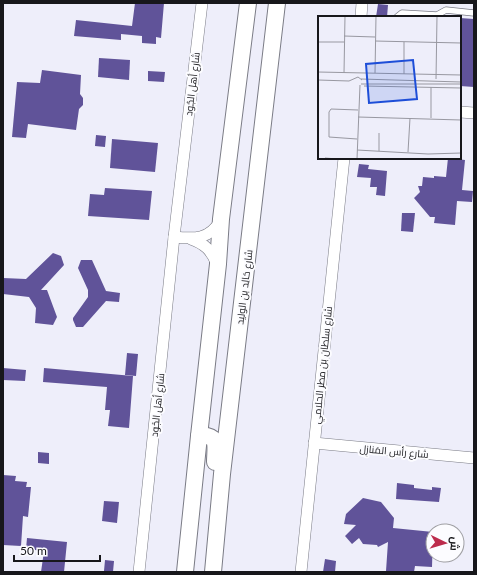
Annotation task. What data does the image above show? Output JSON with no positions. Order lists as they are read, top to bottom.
{
  "streets": {
    "street": [
      "شارع أهل الجُود",
      "شارع خالِد بن الوليد",
      "شارع سلطان بن مطر الحلامي",
      "شارع رأس المَنازِل"
    ]
  },
  "crossings": [
    ["شارع سلطان بن مطر الحلامي", "شارع رأس المَنازِل"]
  ],
  "scale_bar": "50 m",
  "north": "right"
}
